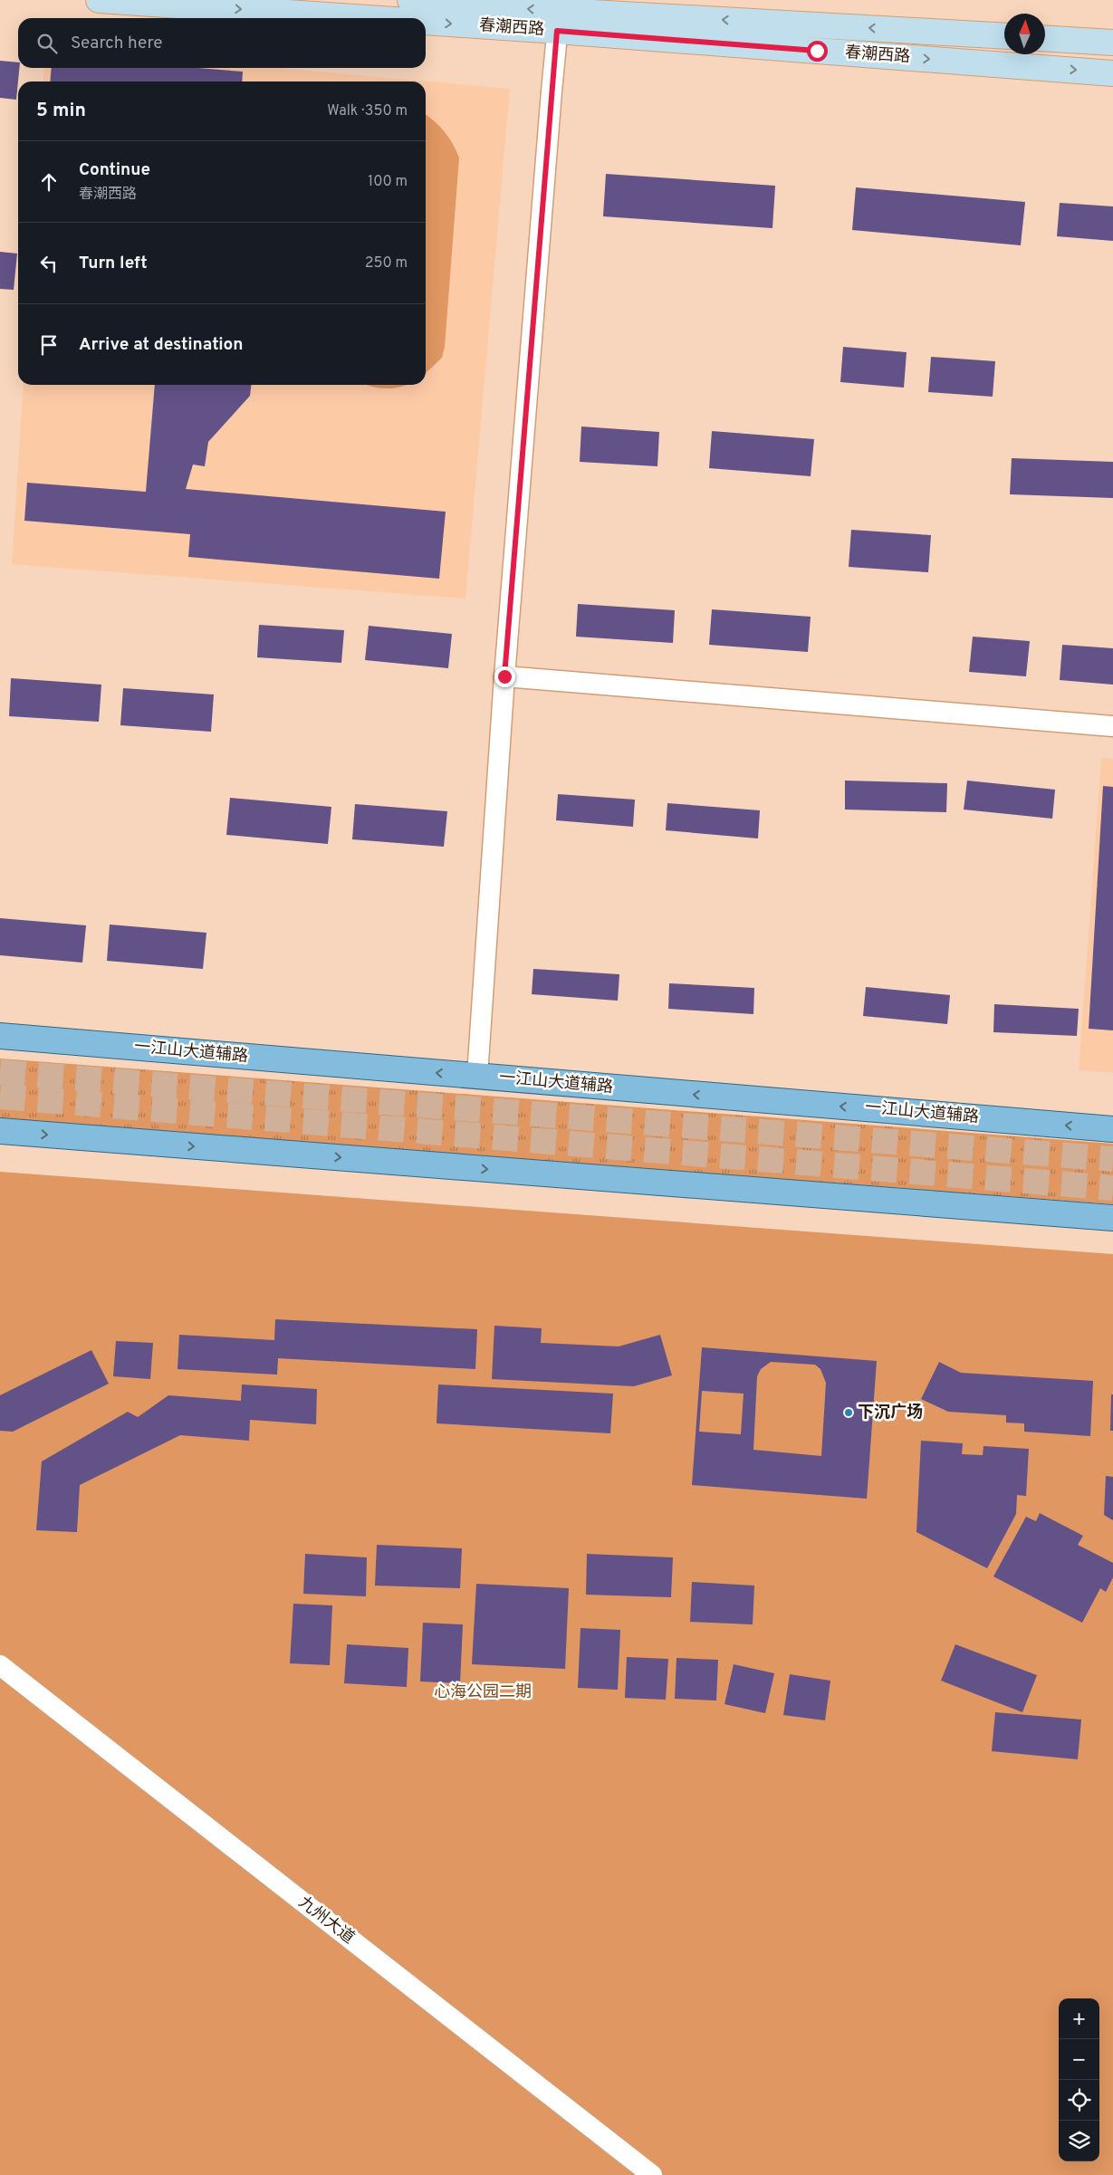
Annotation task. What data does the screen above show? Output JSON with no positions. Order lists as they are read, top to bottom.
{
  "streets": {
    "main road": ["春潮西路", "一江山大道辅路"],
    "street": ["九州大道"]
  },
  "parks": ["心海公园二期"],
  "places": ["下沉广场"],
  "north": "top",
  "page": {
    "search": "Search here",
    "heading": ["5 min", "Walk · 350 m"],
    "list": [
      ["Continue", "春潮西路", "100 m"],
      ["Turn left", "250 m"],
      "Arrive at destination"
    ],
    "map_buttons": ["+", "−"]
  }
}
